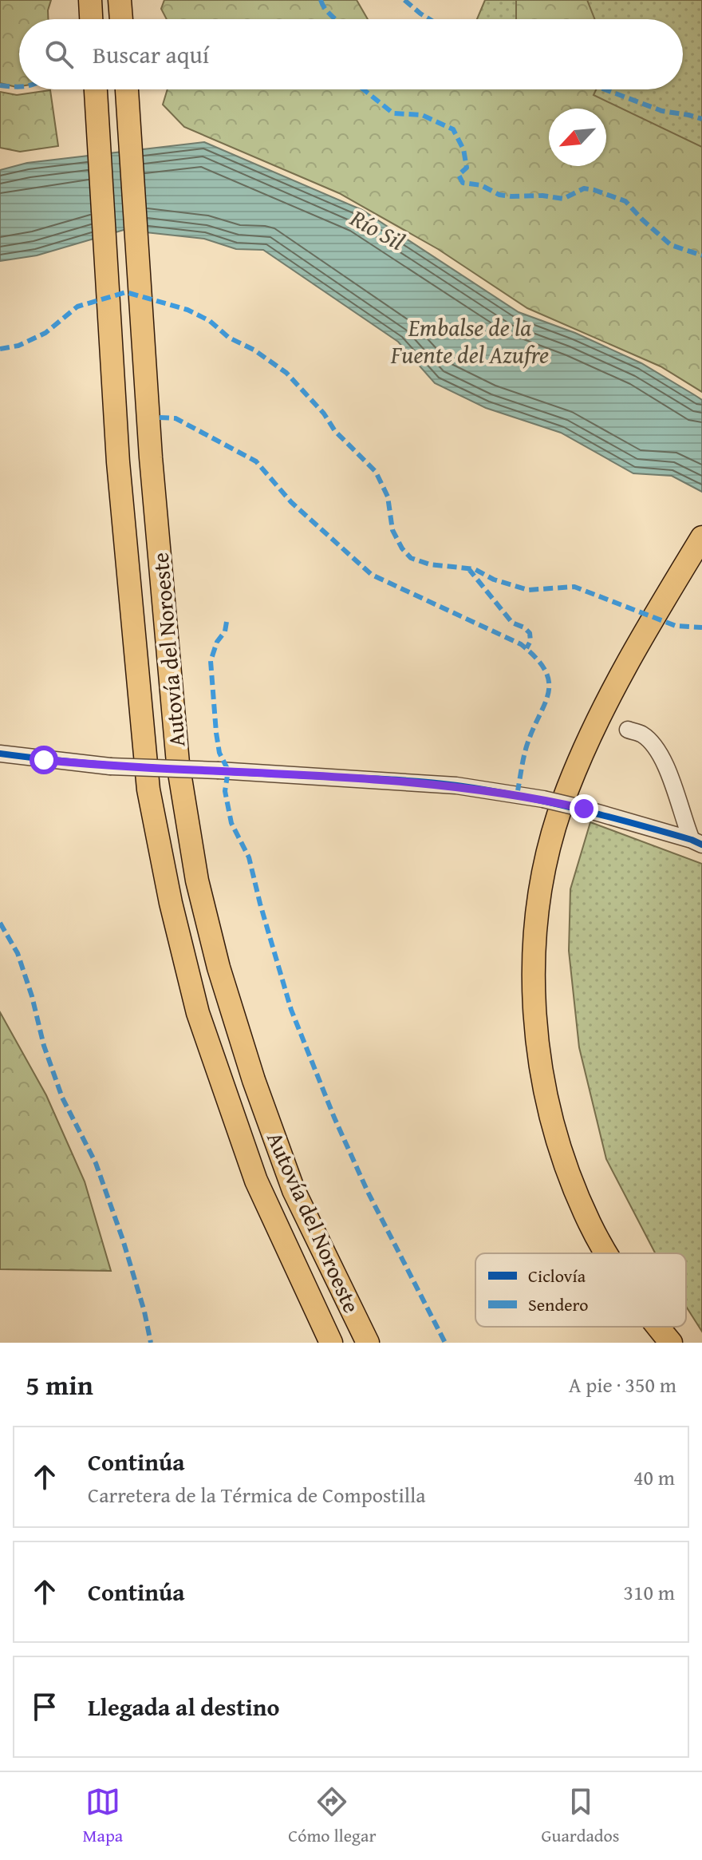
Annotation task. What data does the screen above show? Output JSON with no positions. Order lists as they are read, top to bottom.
{
  "streets": {
    "highway": ["Autovía del Noroeste"]
  },
  "water": ["Río Sil", "Embalse de la Fuente del Azufre"],
  "legend": ["Ciclovía", "Sendero"],
  "north": "bottom left",
  "page": {
    "search": "Buscar aquí",
    "heading": ["5 min", "A pie · 350 m"],
    "list": [
      ["Continúa", "Carretera de la Térmica de Compostilla", "40 m"],
      ["Continúa", "310 m"],
      "Llegada al destino"
    ],
    "nav": ["Mapa", "Cómo llegar", "Guardados"]
  }
}
